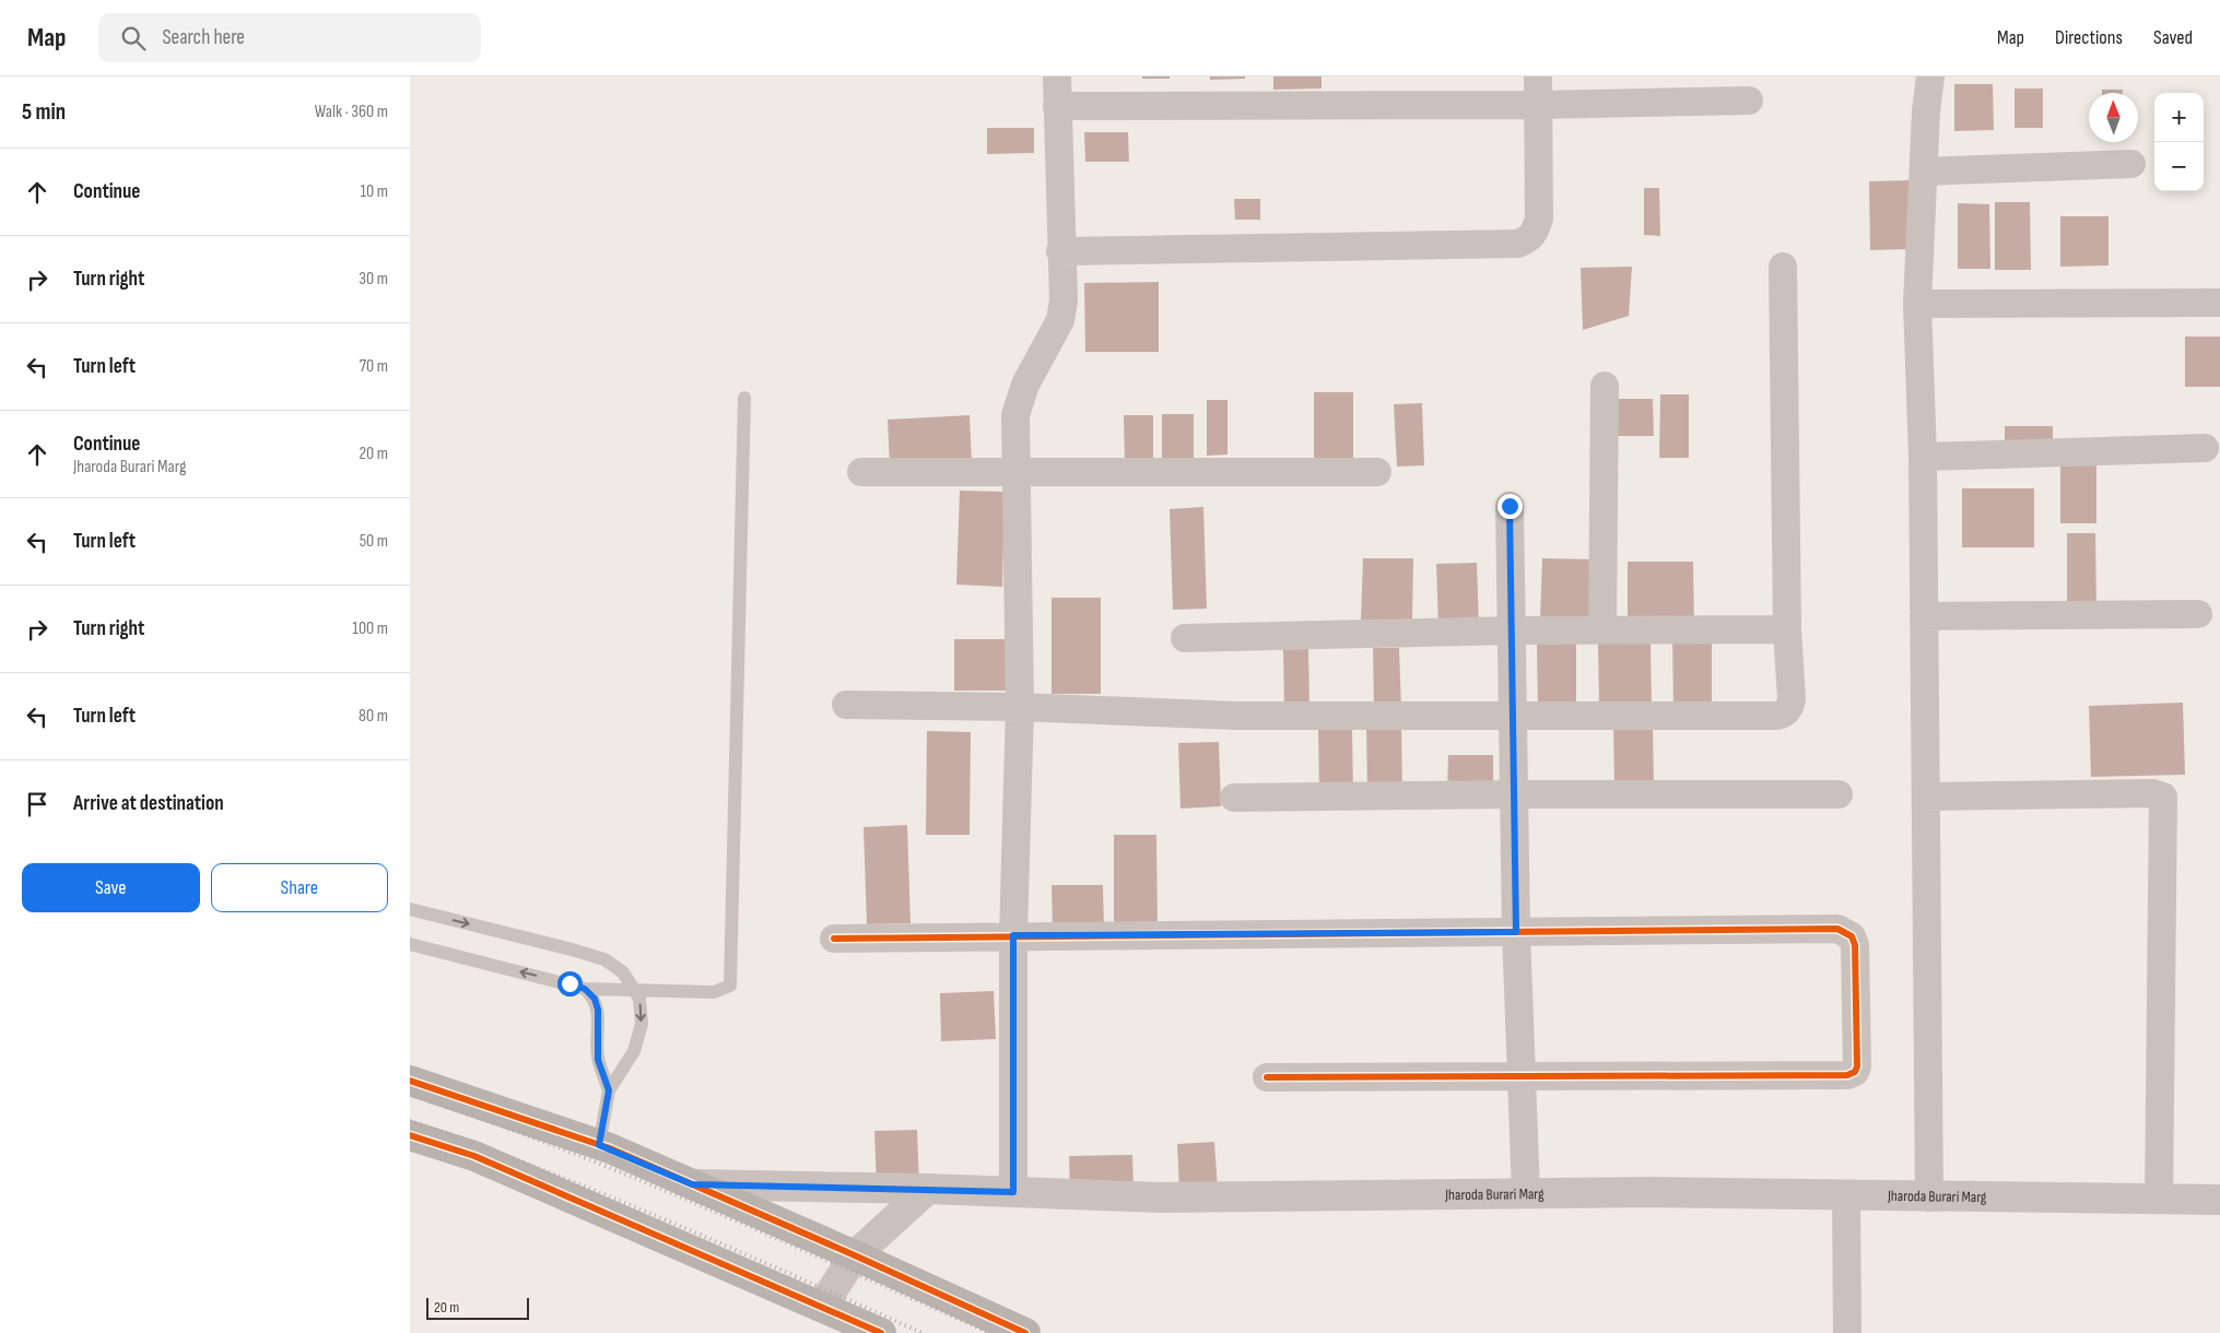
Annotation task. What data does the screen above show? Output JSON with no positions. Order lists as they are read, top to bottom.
{
  "streets": {
    "street": ["Jharoda Burari Marg"]
  },
  "scale_bar": "20 m",
  "north": "top",
  "page": {
    "header": "Map",
    "search": "Search here",
    "nav": ["Map", "Directions", "Saved"],
    "heading": ["5 min", "Walk · 360 m"],
    "map_buttons": ["+", "−"],
    "list": [
      ["Continue", "10 m"],
      ["Turn right", "30 m"],
      ["Turn left", "70 m"],
      ["Continue", "Jharoda Burari Marg", "20 m"],
      ["Turn left", "50 m"],
      ["Turn right", "100 m"],
      ["Turn left", "80 m"],
      "Arrive at destination"
    ],
    "buttons": ["Save", "Share"],
    "scale": "20 m"
  }
}
